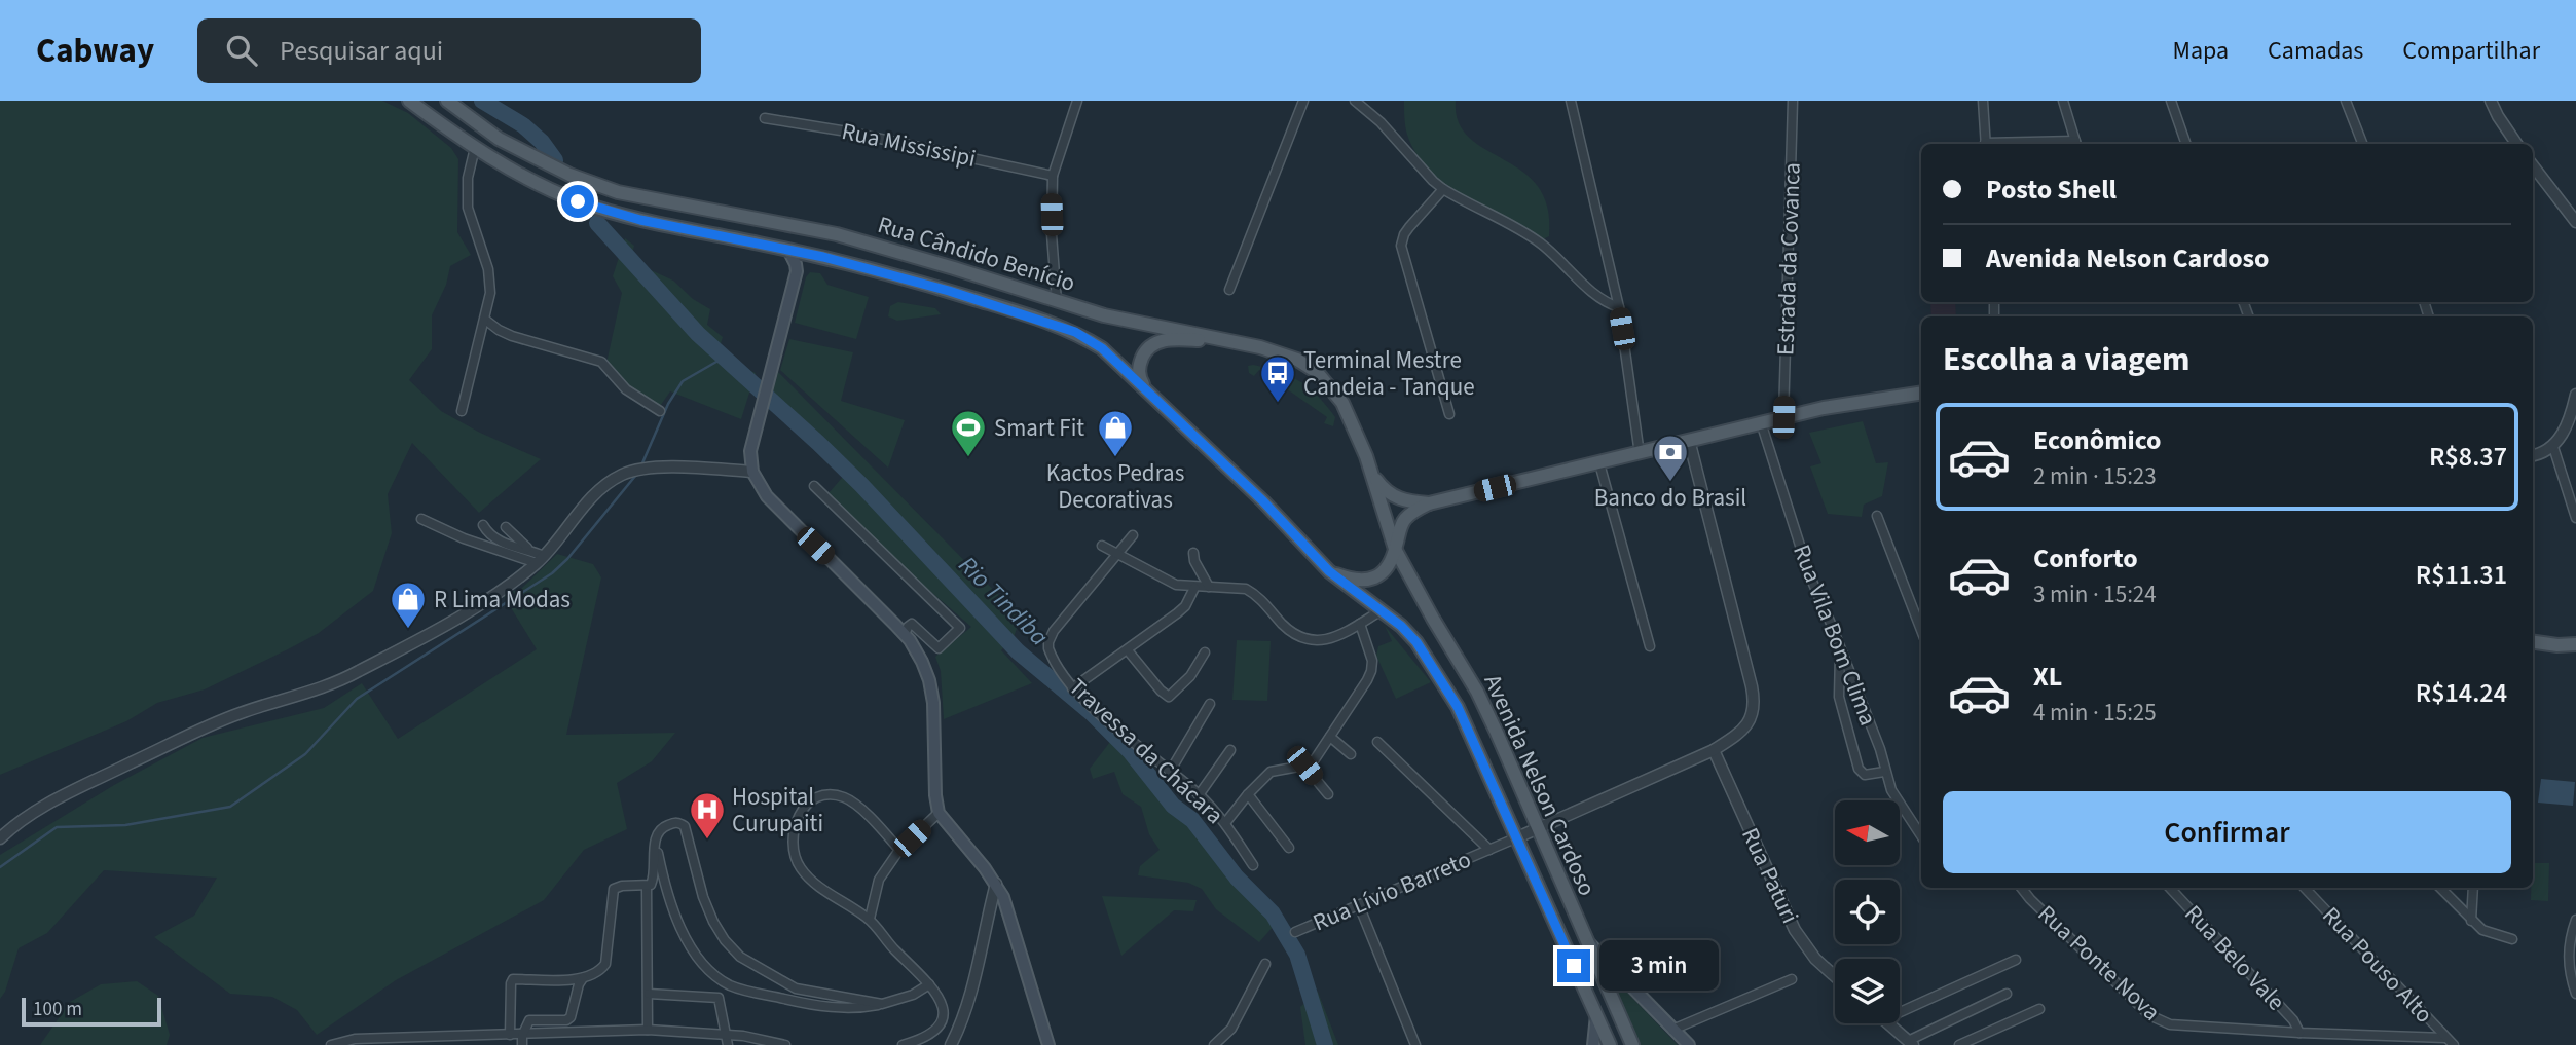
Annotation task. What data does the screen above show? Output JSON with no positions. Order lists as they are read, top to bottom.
{
  "streets": {
    "main road": ["Rua Cândido Benício", "Avenida Nelson Cardoso"],
    "street": [
      "Rua Mississipi",
      "Estrada da Covanca",
      "Rua Vila Bom Clima",
      "Travessa da Chácara",
      "Rua Paturi",
      "Rua Lívio Barreto",
      "Rua Belo Vale",
      "Rua Ponte Nova",
      "Rua Pouso Alto"
    ]
  },
  "crossings": [
    ["Rua Cândido Benício", "Avenida Nelson Cardoso"],
    ["Avenida Nelson Cardoso", "Rua Lívio Barreto"],
    ["Rua Paturi", "Rua Lívio Barreto"],
    ["Rua Belo Vale", "Rua Ponte Nova"],
    ["Rua Ponte Nova", "Rua Pouso Alto"]
  ],
  "water": ["Rio Tindiba"],
  "places": {
    "bus stop": ["Terminal Mestre Candeia - Tanque"],
    "sports": ["Smart Fit"],
    "shop": ["Kactos Pedras Decorativas", "R Lima Modas"],
    "bank": ["Banco do Brasil"],
    "hospital": ["Hospital Curupaiti"]
  },
  "scale_bar": "100 m",
  "north": "left",
  "page": {
    "header": "Cabway",
    "search": "Pesquisar aqui",
    "nav": ["Mapa", "Camadas", "Compartilhar"],
    "banner": ["Posto Shell", "Avenida Nelson Cardoso"],
    "heading": "Escolha a viagem",
    "list": [
      {
        "name": "Econômico",
        "note": "2 min · 15:23",
        "value": "R$8.37"
      },
      {
        "name": "Conforto",
        "note": "3 min · 15:24",
        "value": "R$11.31"
      },
      {
        "name": "XL",
        "note": "4 min · 15:25",
        "value": "R$14.24"
      }
    ],
    "buttons": "Confirmar",
    "bubble": "3 min",
    "scale": "100 m"
  }
}
